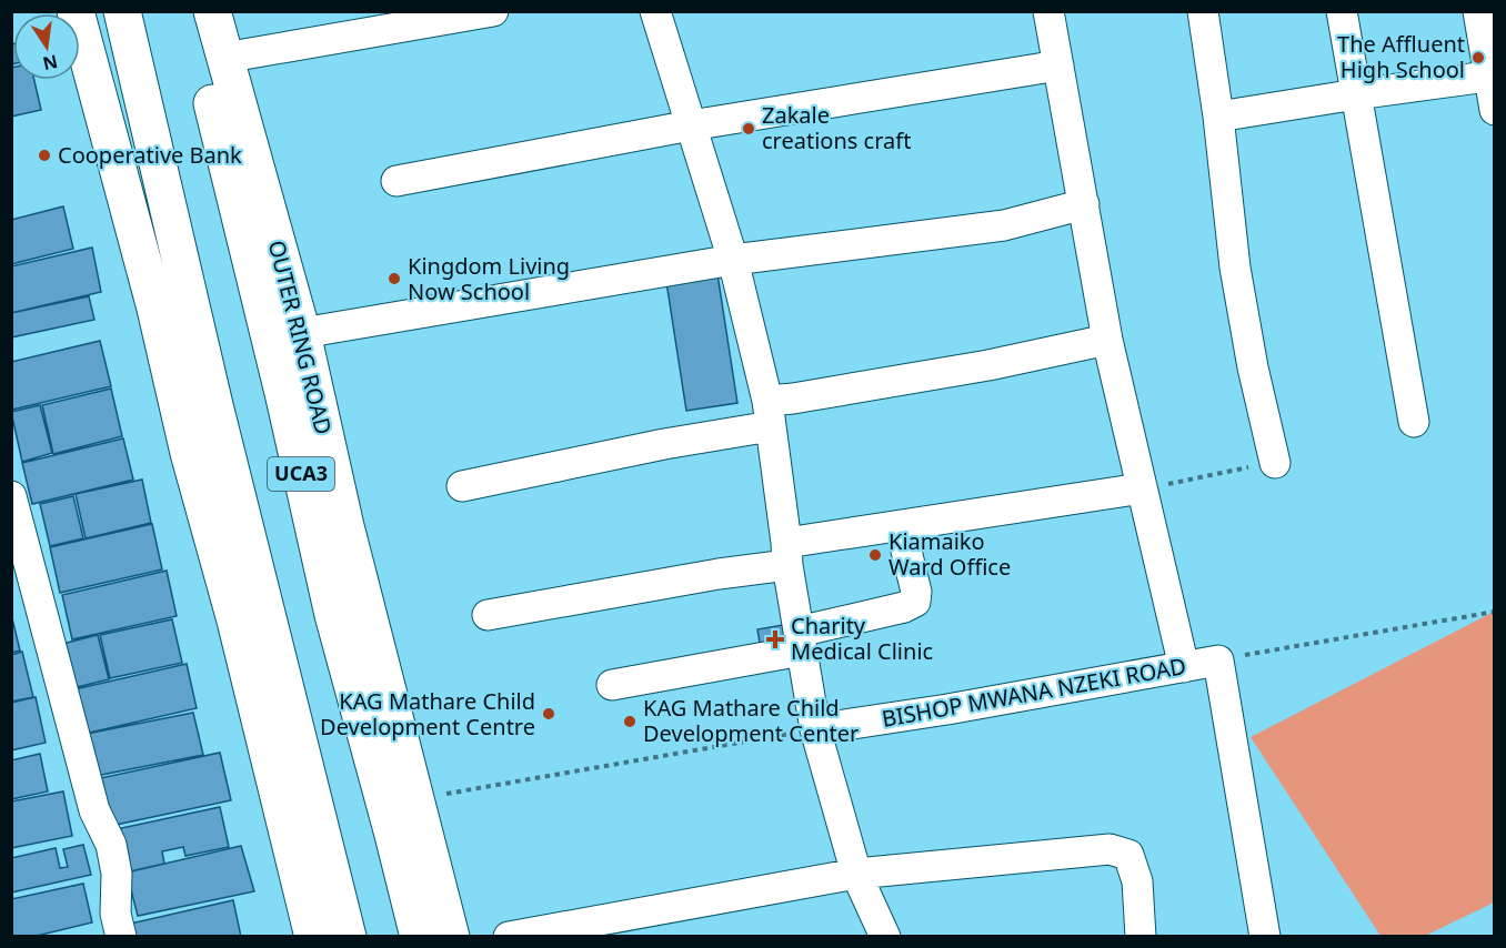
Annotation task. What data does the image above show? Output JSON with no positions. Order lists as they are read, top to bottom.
{
  "streets": {
    "main road": ["OUTER RING ROAD", "UCA3"],
    "street": ["BISHOP MWANA NZEKI ROAD"]
  },
  "places": {
    "other": [
      "The Affluent High School",
      "Zakale creations craft",
      "Cooperative Bank",
      "Kingdom Living Now School",
      "Kiamaiko Ward Office",
      "KAG Mathare Child Development Centre",
      "KAG Mathare Child Development Center"
    ],
    "health": ["Charity Medical Clinic"]
  },
  "north": "bottom"
}
